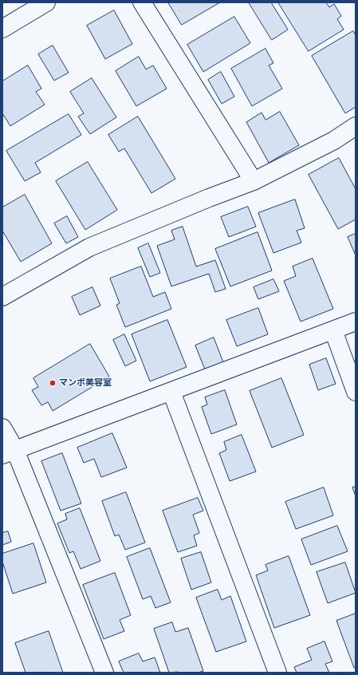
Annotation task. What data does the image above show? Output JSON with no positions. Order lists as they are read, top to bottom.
{
  "places": ["マンボ美容室"]
}
